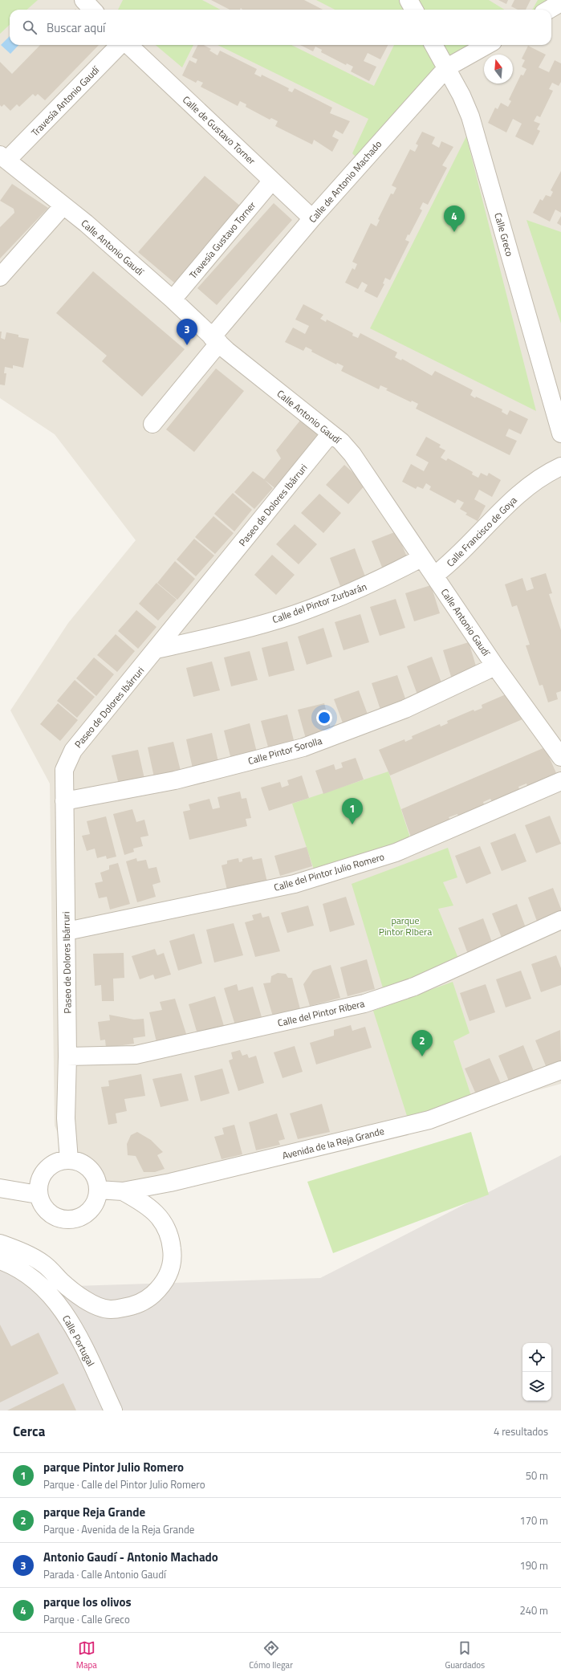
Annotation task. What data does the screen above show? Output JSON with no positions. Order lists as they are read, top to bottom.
{
  "streets": {
    "street": [
      "Travesía Antonio Gaudí",
      "Calle de Gustavo Torner",
      "Calle de Antonio Machado",
      "Calle Greco",
      "Travesía Gustavo Torner",
      "Calle Antonio Gaudí",
      "Paseo de Dolores Ibárruri",
      "Calle Francisco de Goya",
      "Calle del Pintor Zurbarán",
      "Calle Pintor Sorolla",
      "Calle del Pintor Julio Romero",
      "Calle del Pintor Ribera",
      "Avenida de la Reja Grande",
      "Calle Portugal"
    ]
  },
  "crossings": [
    ["Travesía Antonio Gaudí", "Calle Antonio Gaudí"],
    ["Calle de Gustavo Torner", "Calle de Antonio Machado"],
    ["Calle de Gustavo Torner", "Travesía Gustavo Torner"],
    ["Calle de Antonio Machado", "Calle Greco"],
    ["Calle de Antonio Machado", "Calle Antonio Gaudí"],
    ["Travesía Gustavo Torner", "Calle Antonio Gaudí"],
    ["Calle Antonio Gaudí", "Paseo de Dolores Ibárruri"],
    ["Calle Antonio Gaudí", "Calle Francisco de Goya"],
    ["Calle Antonio Gaudí", "Calle del Pintor Zurbarán"],
    ["Calle Antonio Gaudí", "Calle Pintor Sorolla"],
    ["Paseo de Dolores Ibárruri", "Calle del Pintor Zurbarán"],
    ["Paseo de Dolores Ibárruri", "Calle Pintor Sorolla"],
    ["Paseo de Dolores Ibárruri", "Calle del Pintor Julio Romero"],
    ["Paseo de Dolores Ibárruri", "Calle del Pintor Ribera"],
    ["Paseo de Dolores Ibárruri", "Avenida de la Reja Grande"]
  ],
  "parks": ["parque Pintor RIbera"],
  "north": "top",
  "page": {
    "search": "Buscar aquí",
    "pins": [
      "4",
      "3",
      "1",
      "2"
    ],
    "heading": ["Cerca", "4 resultados"],
    "list": [
      {
        "mark": "1",
        "name": "parque Pintor Julio Romero",
        "note": "Parque · Calle del Pintor Julio Romero",
        "value": "50 m"
      },
      {
        "mark": "2",
        "name": "parque Reja Grande",
        "note": "Parque · Avenida de la Reja Grande",
        "value": "170 m"
      },
      {
        "mark": "3",
        "name": "Antonio Gaudí - Antonio Machado",
        "note": "Parada · Calle Antonio Gaudí",
        "value": "190 m"
      },
      {
        "mark": "4",
        "name": "parque los olivos",
        "note": "Parque · Calle Greco",
        "value": "240 m"
      }
    ],
    "nav": ["Mapa", "Cómo llegar", "Guardados"]
  }
}
